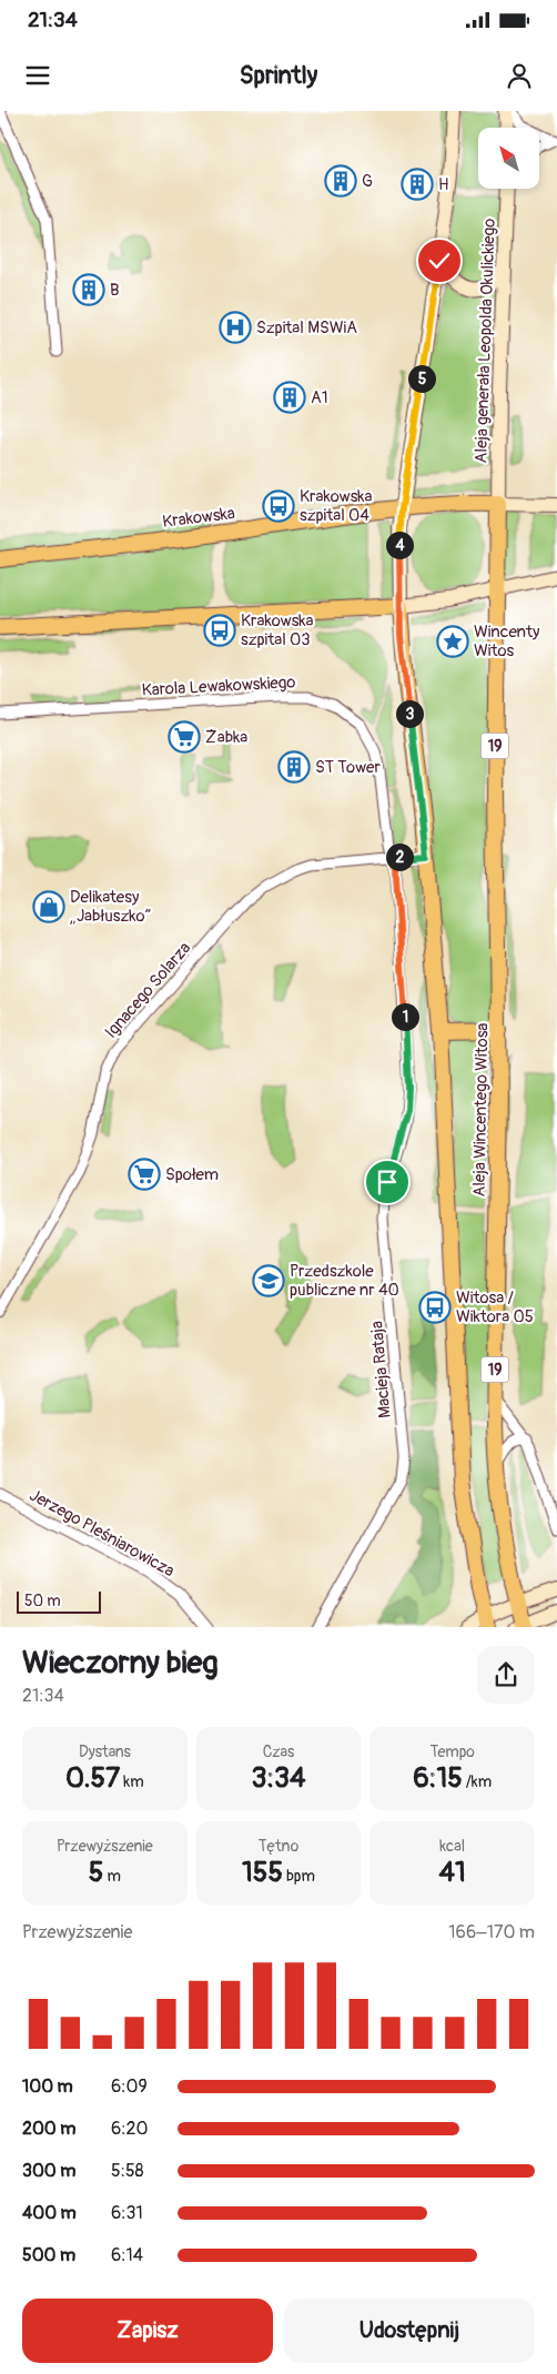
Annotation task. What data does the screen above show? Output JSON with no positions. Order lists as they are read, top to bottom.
{
  "streets": {
    "main road": [
      "Aleja generała Leopolda Okulickiego",
      "Krakowska",
      "19",
      "Aleja Wincentego Witosa"
    ],
    "street": [
      "Karola Lewakowskiego",
      "Ignacego Solarza",
      "Macieja Rataja",
      "Jerzego Pleśniarowicza"
    ]
  },
  "crossings": [
    ["Aleja generała Leopolda Okulickiego", "Krakowska"],
    ["Aleja generała Leopolda Okulickiego", "19"],
    ["Krakowska", "19"],
    ["Karola Lewakowskiego", "Ignacego Solarza"],
    ["Karola Lewakowskiego", "Macieja Rataja"],
    ["19", "Aleja Wincentego Witosa"],
    ["Ignacego Solarza", "Aleja Wincentego Witosa"],
    ["Ignacego Solarza", "Macieja Rataja"]
  ],
  "places": {
    "building": [
      "G",
      "H",
      "B",
      "A1",
      "ST Tower"
    ],
    "hospital": ["Szpital MSWiA"],
    "bus stop": ["Krakowska szpital 04", "Krakowska szpital 03", "Witosa / Wiktora 05"],
    "place": ["Wincenty Witos"],
    "supermarket": ["Żabka", "Społem"],
    "shop": ["Delikatesy „Jabłuszko“"],
    "school or university": ["Przedszkole publiczne nr 40"]
  },
  "scale_bar": "50 m",
  "north": "top left",
  "page": {
    "status": "21:34",
    "header": "Sprintly",
    "pins": [
      "5",
      "4",
      "3",
      "2",
      "1"
    ],
    "scale": "50 m",
    "heading": ["Wieczorny bieg", "21:34"],
    "stats": [
      ["Dystans", "0.57 km"],
      ["Czas", "3:34"],
      ["Tempo", "6:15 /km"],
      ["Przewyższenie", "5 m"],
      ["Tętno", "155 bpm"],
      ["kcal", "41"]
    ],
    "chart": ["Przewyższenie", "166–170 m"],
    "list": [
      {
        "name": "100 m",
        "note": "6:09"
      },
      {
        "name": "200 m",
        "note": "6:20"
      },
      {
        "name": "300 m",
        "note": "5:58"
      },
      {
        "name": "400 m",
        "note": "6:31"
      },
      {
        "name": "500 m",
        "note": "6:14"
      }
    ],
    "buttons": ["Zapisz", "Udostępnij"]
  }
}
